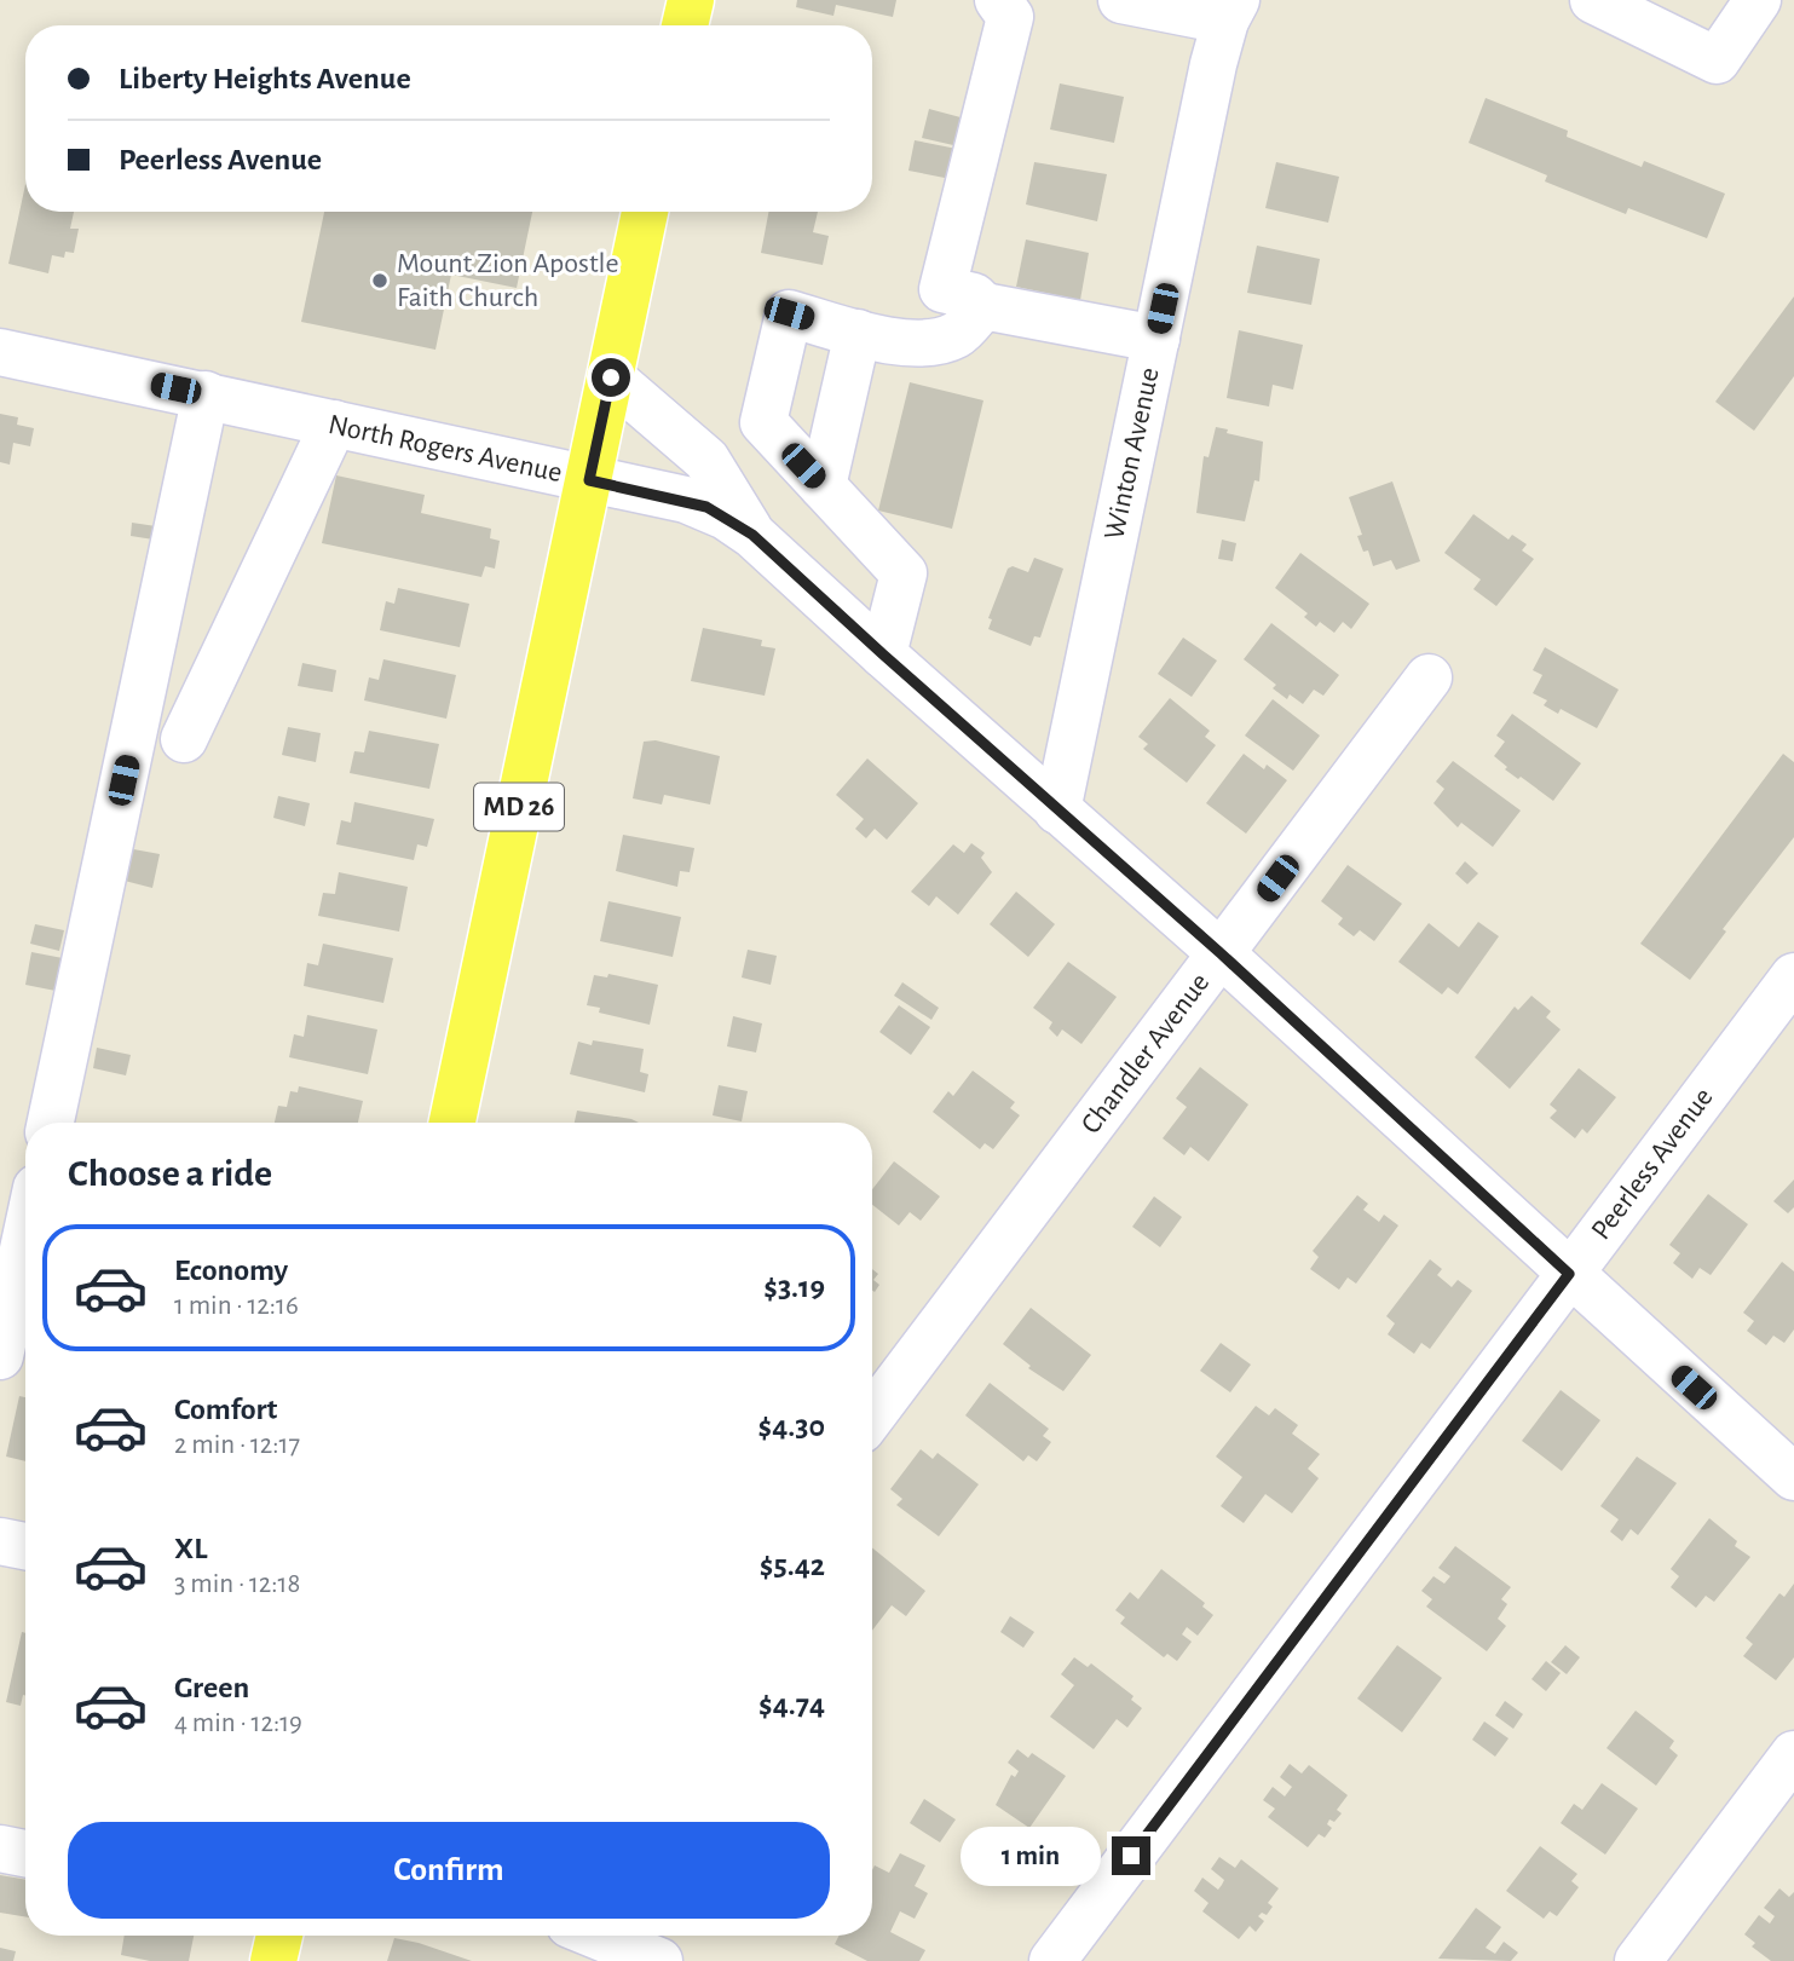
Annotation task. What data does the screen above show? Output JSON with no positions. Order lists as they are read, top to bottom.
{
  "streets": {
    "main road": ["MD 26"],
    "street": [
      "North Rogers Avenue",
      "Winton Avenue",
      "Chandler Avenue",
      "Peerless Avenue"
    ]
  },
  "crossings": [
    ["North Rogers Avenue", "Winton Avenue"],
    ["North Rogers Avenue", "MD 26"],
    ["North Rogers Avenue", "Chandler Avenue"],
    ["North Rogers Avenue", "Peerless Avenue"]
  ],
  "places": ["Mount Zion Apostle Faith Church"],
  "page": {
    "banner": ["Liberty Heights Avenue", "Peerless Avenue"],
    "heading": "Choose a ride",
    "list": [
      {
        "name": "Economy",
        "note": "1 min · 12:16",
        "value": "$3.19"
      },
      {
        "name": "Comfort",
        "note": "2 min · 12:17",
        "value": "$4.30"
      },
      {
        "name": "XL",
        "note": "3 min · 12:18",
        "value": "$5.42"
      },
      {
        "name": "Green",
        "note": "4 min · 12:19",
        "value": "$4.74"
      }
    ],
    "buttons": "Confirm",
    "bubble": "1 min"
  }
}
